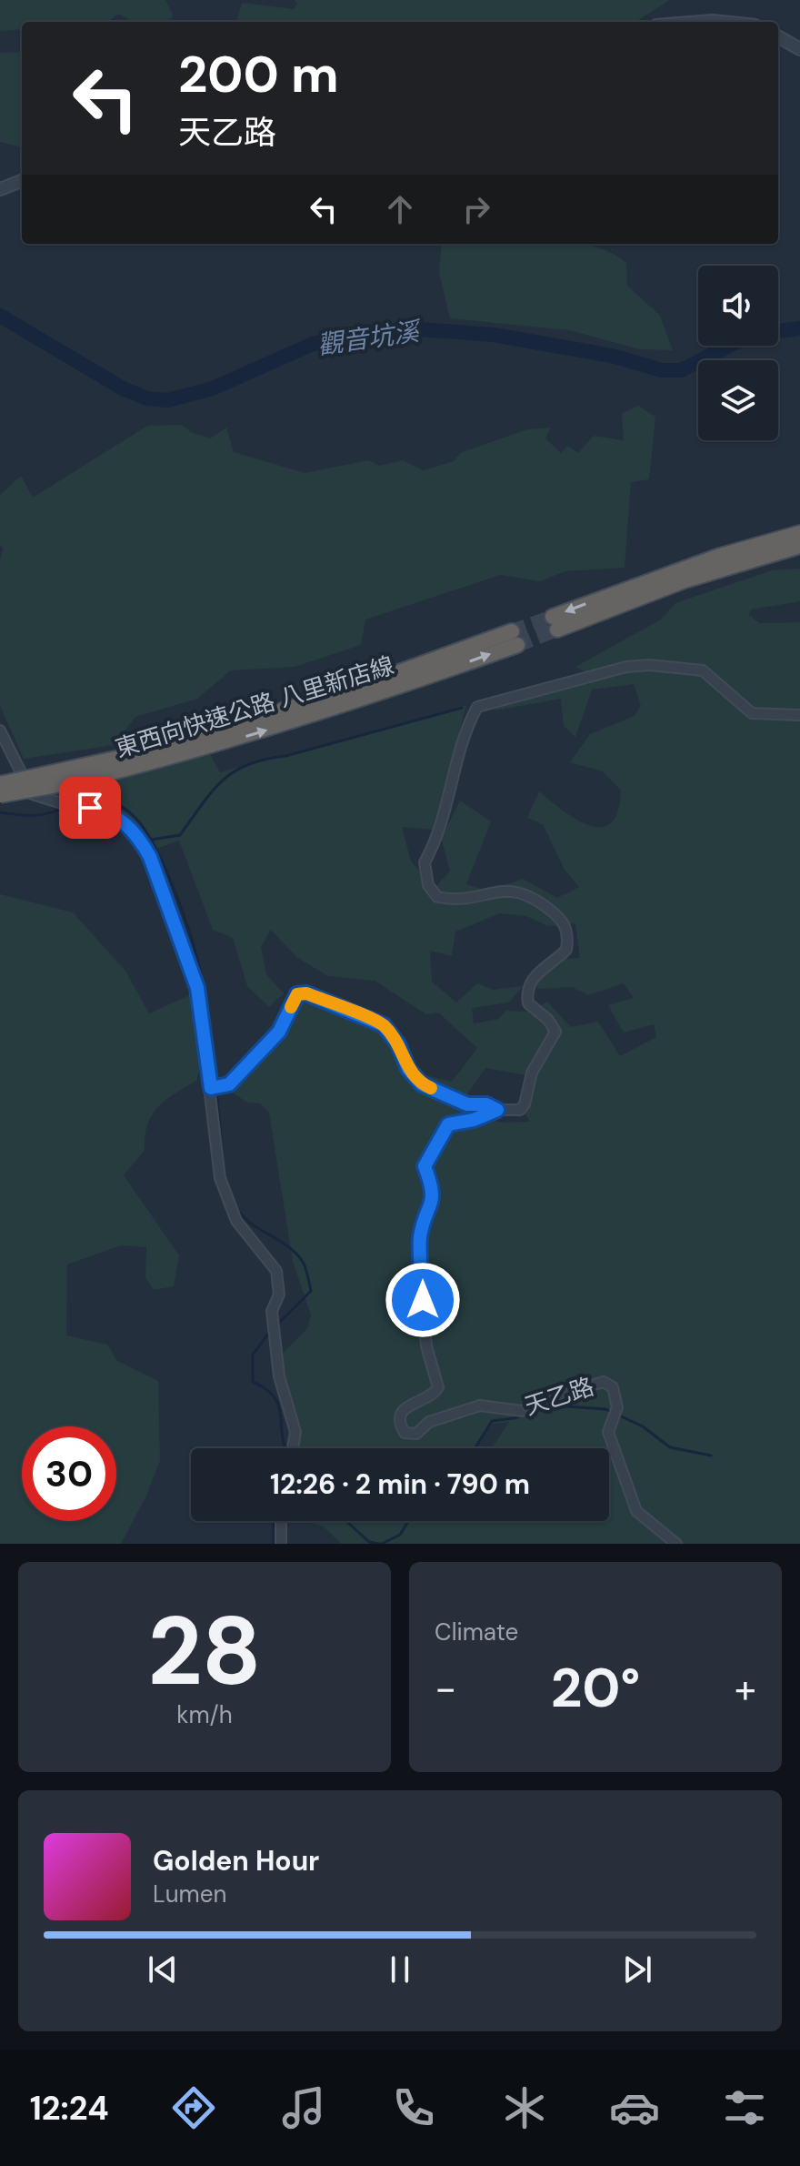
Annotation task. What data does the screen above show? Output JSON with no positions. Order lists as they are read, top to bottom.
{
  "streets": {
    "highway": ["東西向快速公路 八里新店線"],
    "street": ["天乙路"]
  },
  "water": ["觀音坑溪"],
  "page": {
    "turn": ["200 m", "天乙路"],
    "limit": "30",
    "trip": "12:26 · 2 min · 790 m",
    "tile": [
      ["28", "km/h"],
      "Climate"
    ],
    "heat": ["−", "20°", "+"],
    "song": ["Golden Hour", "Lumen"],
    "tabs": "12:24"
  }
}
